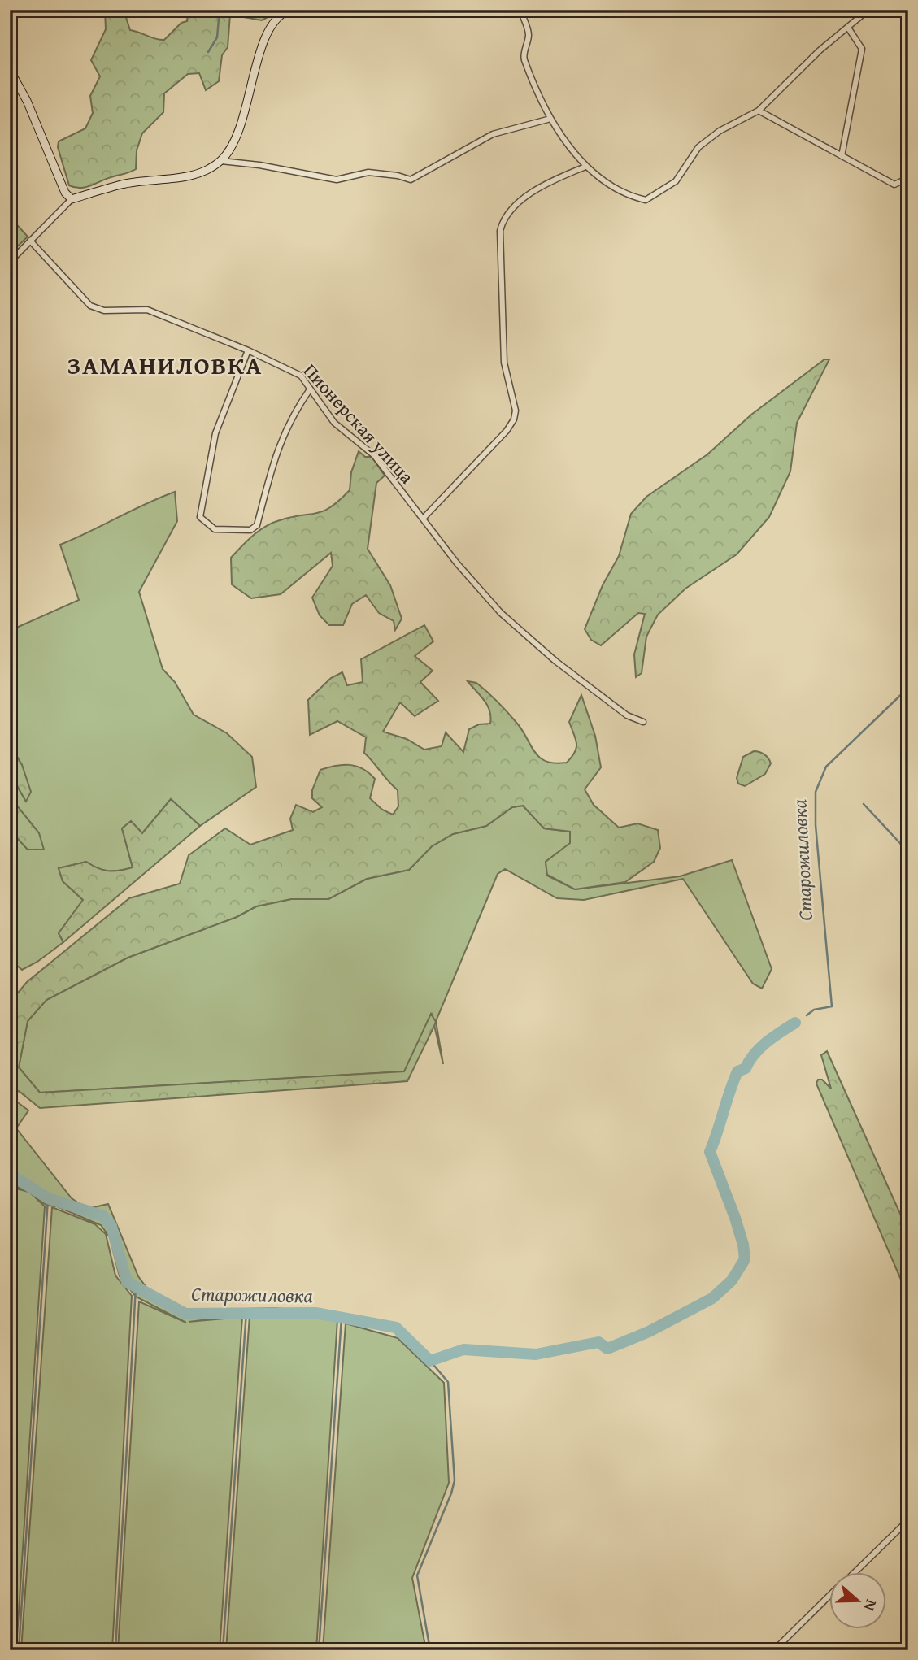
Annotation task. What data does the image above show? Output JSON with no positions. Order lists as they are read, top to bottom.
{
  "streets": {
    "street": ["Пионерская улица"]
  },
  "districts": ["ЗАМАНИЛОВКА"],
  "water": ["Старожиловка"],
  "north": "right"
}
